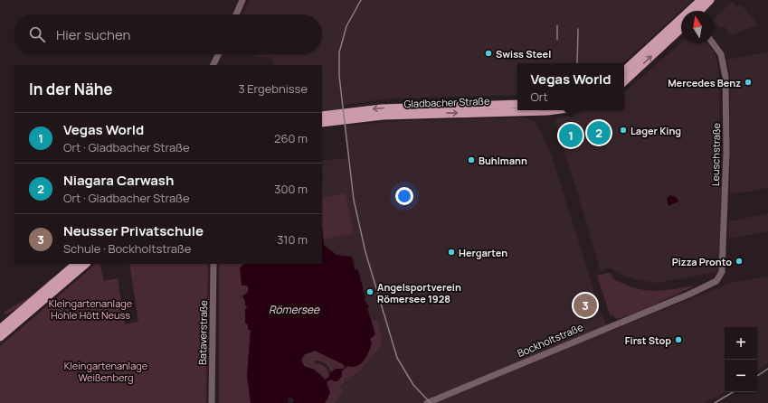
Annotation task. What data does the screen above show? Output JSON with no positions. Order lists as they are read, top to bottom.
{
  "streets": {
    "main road": ["Gladbacher Straße"],
    "street": ["Leuschstraße", "Bataverstraße", "Bockholtstraße"]
  },
  "crossings": [
    ["Leuschstraße", "Bockholtstraße"]
  ],
  "water": ["Römersee"],
  "parks": ["Kleingartenanlage Hohle Hött Neuss", "Kleingartenanlage Weißenberg"],
  "places": [
    "Swiss Steel",
    "Mercedes Benz",
    "Lager King",
    "Buhlmann",
    "Hergarten",
    "Pizza Pronto",
    "Angelsportverein Römersee 1928",
    "First Stop"
  ],
  "north": "top",
  "page": {
    "search": "Hier suchen",
    "popup": ["Vegas World", "Ort"],
    "heading": ["In der Nähe", "3 Ergebnisse"],
    "list": [
      {
        "mark": "1",
        "name": "Vegas World",
        "note": "Ort · Gladbacher Straße",
        "value": "260 m"
      },
      {
        "mark": "2",
        "name": "Niagara Carwash",
        "note": "Ort · Gladbacher Straße",
        "value": "300 m"
      },
      {
        "mark": "3",
        "name": "Neusser Privatschule",
        "note": "Schule · Bockholtstraße",
        "value": "310 m"
      }
    ],
    "pins": ["2", "1", "3"],
    "map_buttons": ["+", "−"]
  }
}
